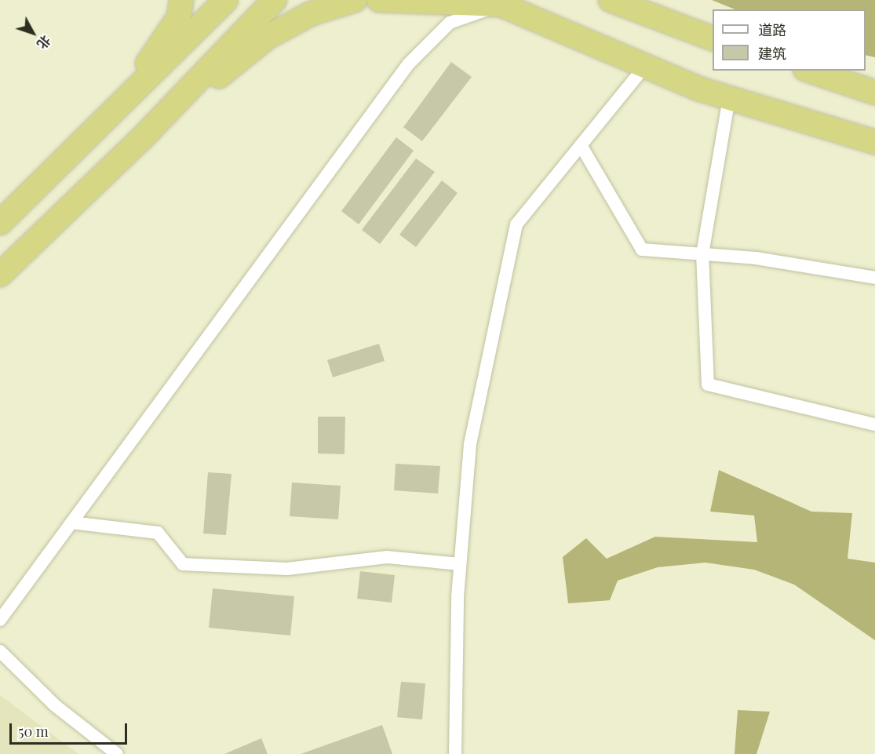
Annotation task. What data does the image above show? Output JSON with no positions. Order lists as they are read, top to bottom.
{
  "legend": ["道路", "建筑"],
  "scale_bar": "50 m",
  "north": "bottom right"
}
